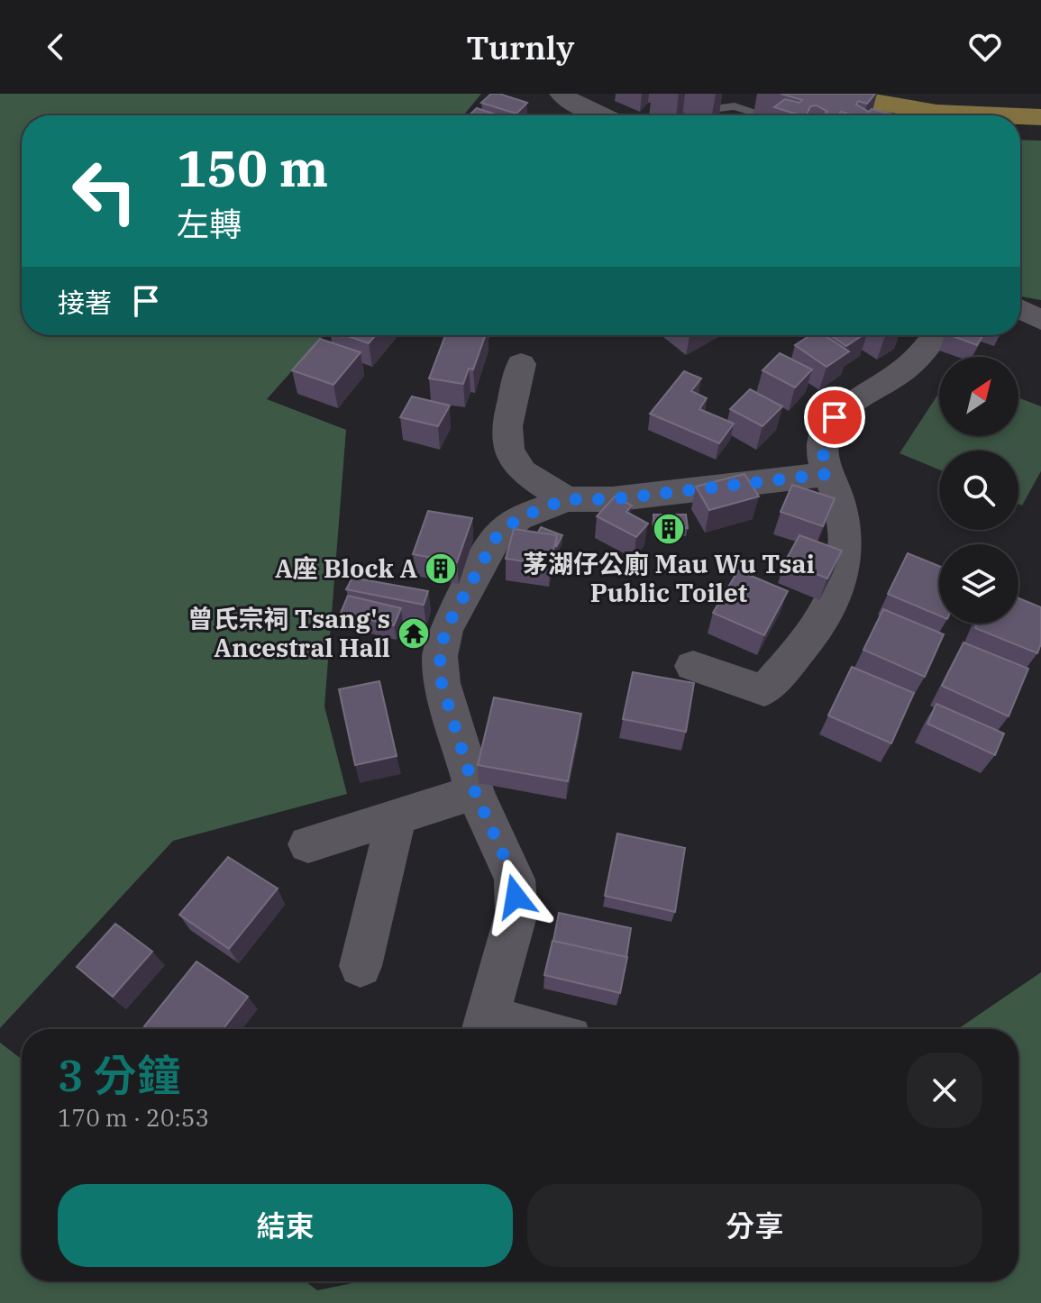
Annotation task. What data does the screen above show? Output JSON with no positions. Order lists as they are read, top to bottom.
{
  "places": {
    "building": ["茅湖仔公廁 Mau Wu Tsai Public Toilet", "A座 Block A"],
    "temple": ["曾氏宗祠 Tsang's Ancestral Hall"]
  },
  "north": "top right",
  "page": {
    "header": "Turnly",
    "turn": ["150 m", "左轉"],
    "then": "接著",
    "heading": ["3 分鐘", "170 m · 20:53"],
    "buttons": ["結束", "分享"]
  }
}
